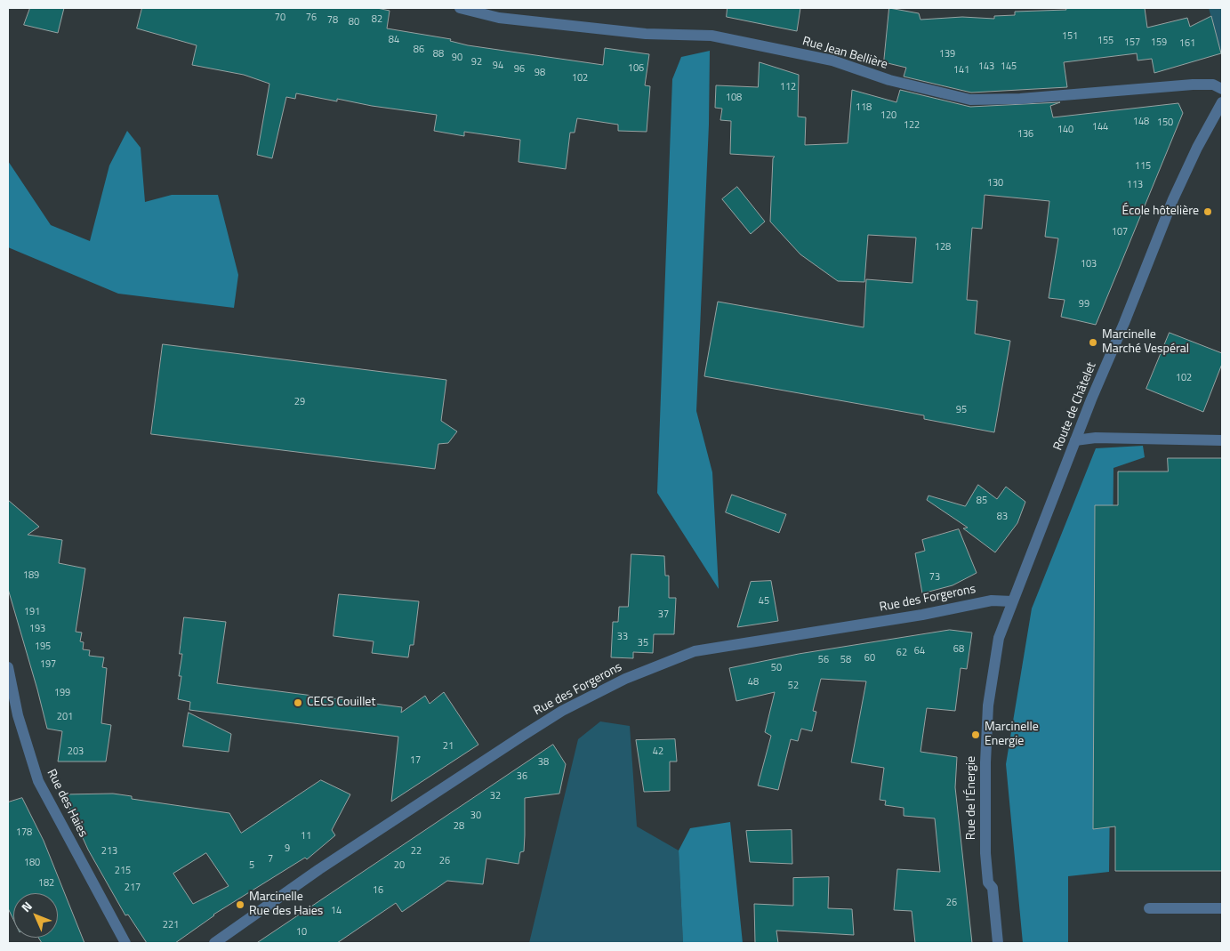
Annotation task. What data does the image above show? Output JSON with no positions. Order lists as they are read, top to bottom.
{
  "streets": {
    "street": [
      "Rue Jean Bellière",
      "Route de Châtelet",
      "Rue des Forgerons",
      "Rue de l'Énergie",
      "Rue des Haies"
    ]
  },
  "crossings": [
    ["Route de Châtelet", "Rue des Forgerons"],
    ["Route de Châtelet", "Rue de l'Énergie"],
    ["Rue des Forgerons", "Rue de l'Énergie"]
  ],
  "places": [
    "École hôtelière",
    "Marcinelle Marché Vespéral",
    "CECS Couillet",
    "Marcinelle Energie",
    "Marcinelle Rue des Haies"
  ],
  "house_numbers": [
    "70",
    "76",
    "82",
    "78",
    "80",
    "151",
    "84",
    "155",
    "157",
    "159",
    "161",
    "86",
    "88",
    "139",
    "90",
    "92",
    "94",
    "143",
    "145",
    "106",
    "96",
    "141",
    "98",
    "102",
    "112",
    "108",
    "118",
    "120",
    "148",
    "150",
    "122",
    "144",
    "140",
    "136",
    "115",
    "130",
    "113",
    "107",
    "128",
    "103",
    "99",
    "102",
    "29",
    "95",
    "85",
    "83",
    "189",
    "73",
    "45",
    "191",
    "37",
    "193",
    "33",
    "35",
    "195",
    "68",
    "64",
    "62",
    "60",
    "56",
    "58",
    "197",
    "50",
    "48",
    "52",
    "199",
    "201",
    "21",
    "203",
    "42",
    "17",
    "38",
    "36",
    "32",
    "30",
    "28",
    "178",
    "11",
    "9",
    "213",
    "22",
    "7",
    "26",
    "180",
    "5",
    "20",
    "215",
    "182",
    "217",
    "16",
    "26",
    "14",
    "221",
    "10"
  ],
  "north": "top left"
}
